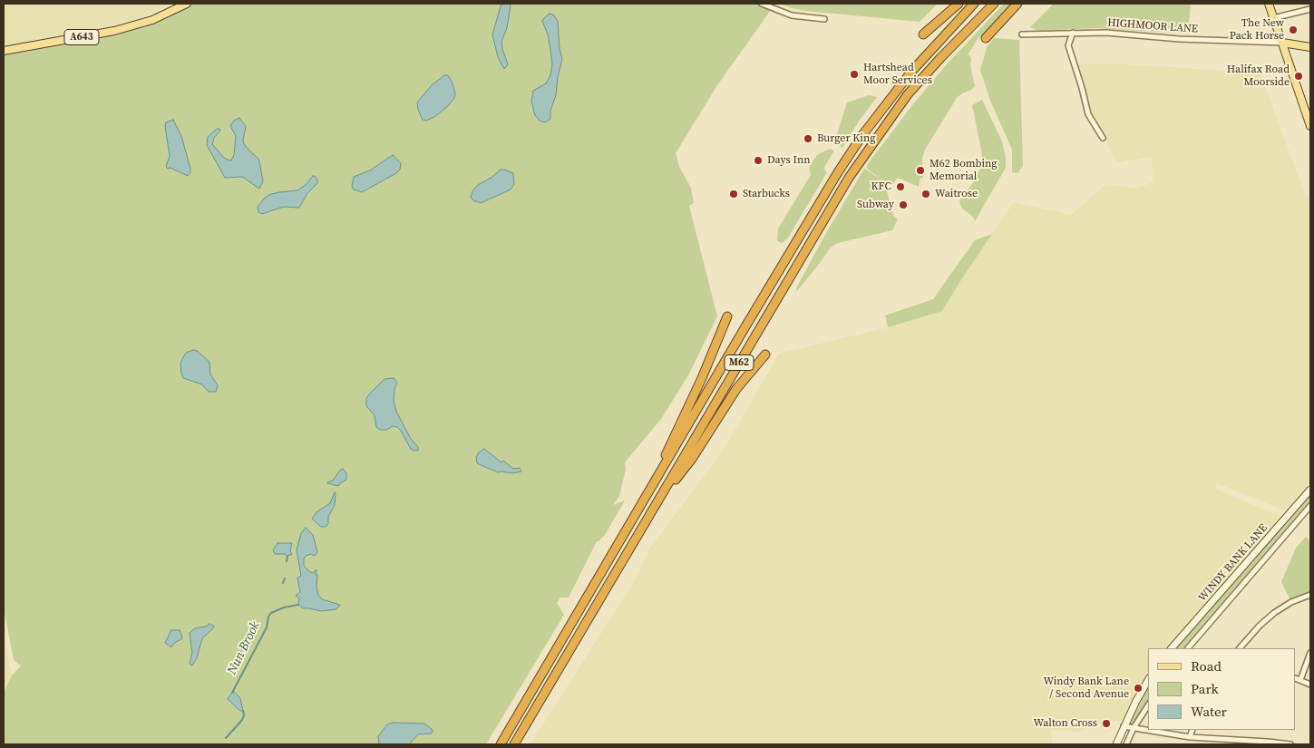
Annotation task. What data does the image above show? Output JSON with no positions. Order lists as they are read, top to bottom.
{
  "streets": {
    "highway": ["M62"],
    "main road": ["A643", "WINDY BANK LANE"],
    "street": ["HIGHMOOR LANE"]
  },
  "water": ["Nun Brook"],
  "places": [
    "The New Pack Horse",
    "Hartshead Moor Services",
    "Halifax Road Moorside",
    "Burger King",
    "Days Inn",
    "M62 Bombing Memorial",
    "KFC",
    "Starbucks",
    "Waitrose",
    "Subway",
    "Windy Bank Lane / Second Avenue",
    "Walton Cross"
  ],
  "legend": ["Road", "Park", "Water"]
}
